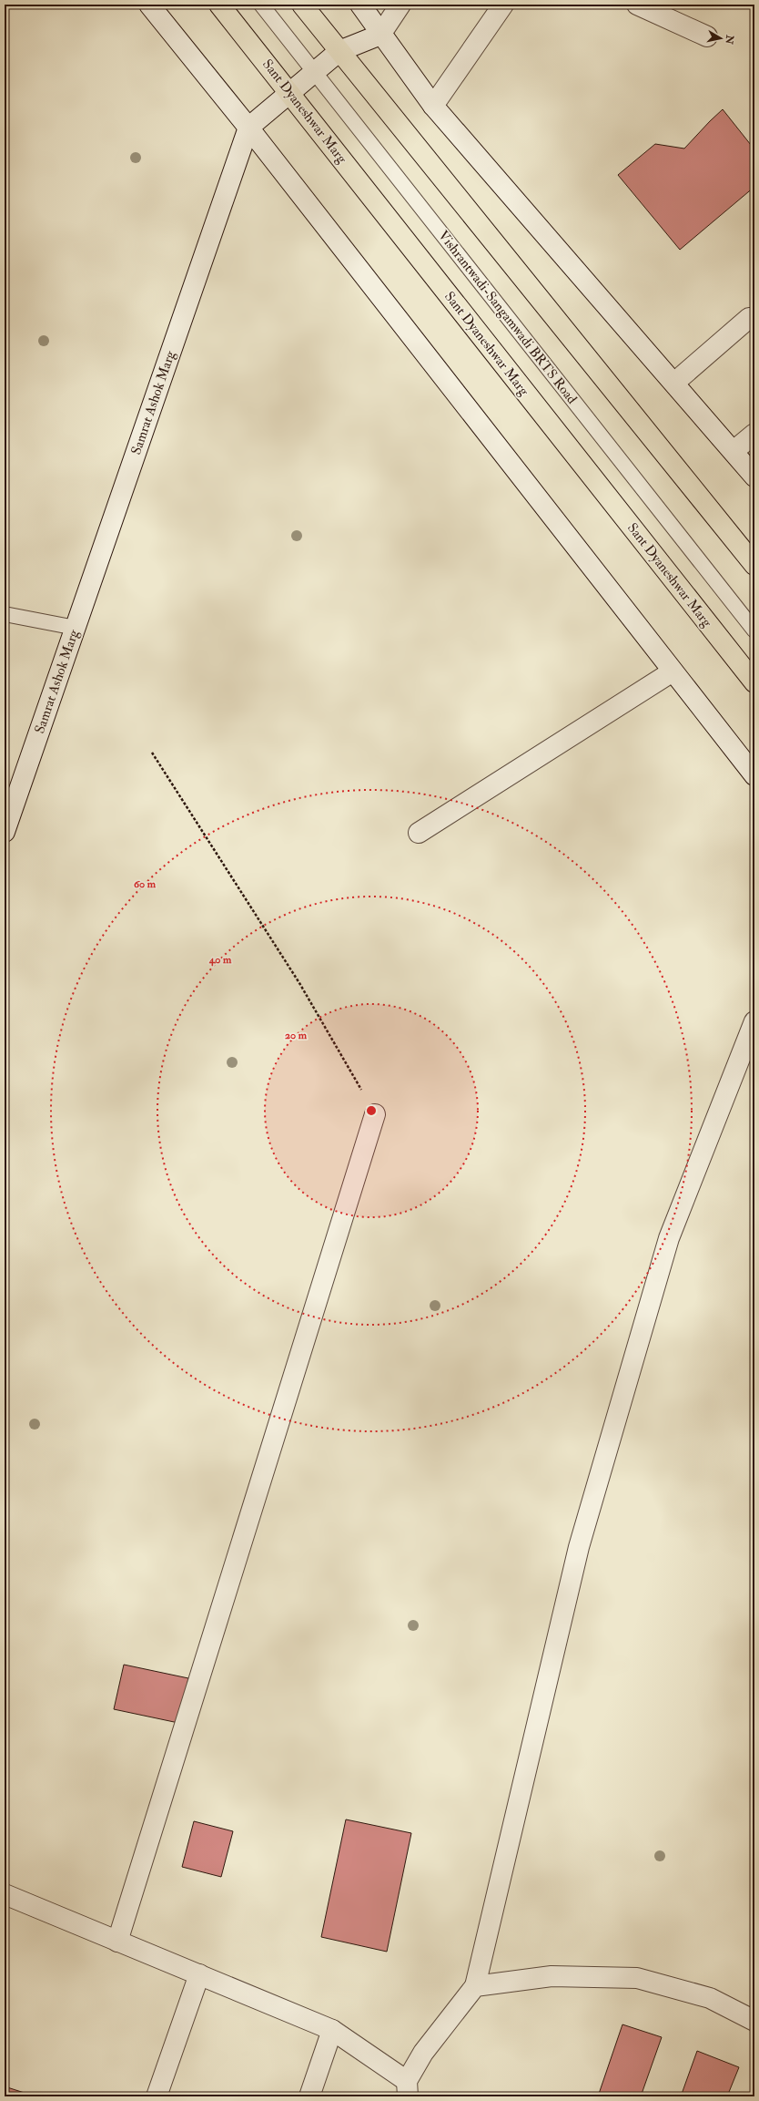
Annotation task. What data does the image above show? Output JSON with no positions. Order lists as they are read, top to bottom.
{
  "streets": {
    "main road": ["Sant Dyaneshwar Marg"],
    "street": ["Samrat Ashok Marg"],
    "lane": ["Vishrantwadi-Sangamwadi BRTS Road"]
  },
  "north": "right",
  "rings": ["60 m", "40 m", "20 m"]
}
